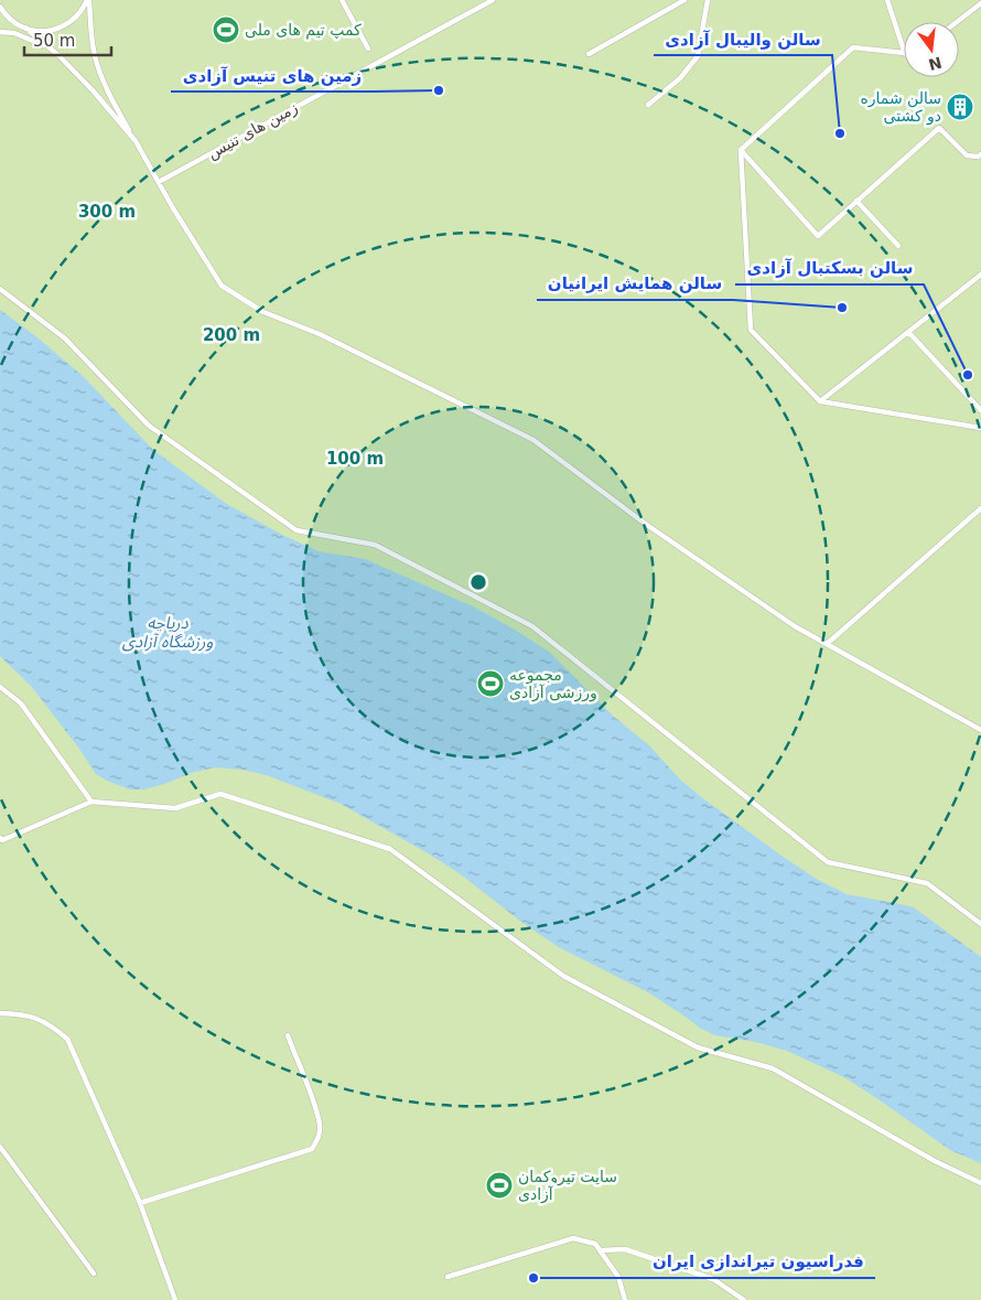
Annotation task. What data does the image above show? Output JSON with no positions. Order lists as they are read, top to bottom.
{
  "streets": {
    "lane": ["زمین های تنیس"]
  },
  "water": ["دریاچه ورزشگاه آزادی"],
  "places": {
    "sports": ["کمپ تیم های ملی", "مجموعه ورزشی آزادی", "سایت تیروکمان آزادی"],
    "other": [
      "زمین های تنیس آزادی",
      "سالن والیبال آزادی",
      "سالن همایش ایرانیان",
      "سالن بسکتبال آزادی",
      "فدراسیون تیراندازی ایران"
    ],
    "building": ["سالن شماره دو کشتی"]
  },
  "scale_bar": "50 m",
  "north": "bottom",
  "rings": ["300 m", "200 m", "100 m"]
}
